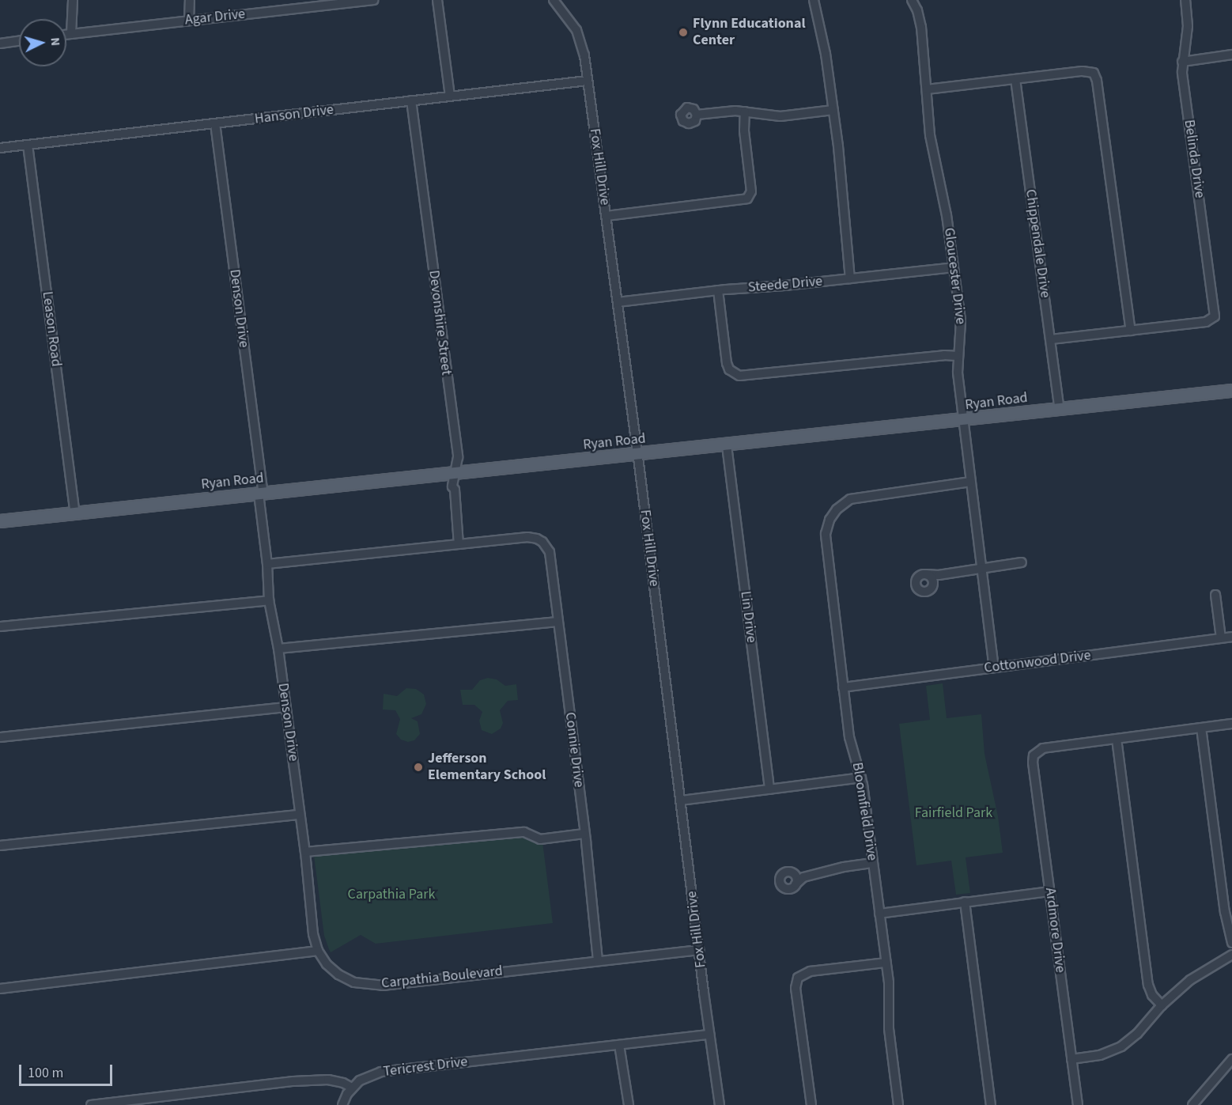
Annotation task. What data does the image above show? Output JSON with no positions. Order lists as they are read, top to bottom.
{
  "streets": {
    "main road": ["Ryan Road"],
    "street": [
      "Agar Drive",
      "Hanson Drive",
      "Belinda Drive",
      "Fox Hill Drive",
      "Chippendale Drive",
      "Gloucester Drive",
      "Steede Drive",
      "Denson Drive",
      "Devonshire Street",
      "Leason Road",
      "Lin Drive",
      "Cottonwood Drive",
      "Connie Drive",
      "Bloomfield Drive",
      "Ardmore Drive",
      "Carpathia Boulevard",
      "Tericrest Drive"
    ]
  },
  "crossings": [
    ["Hanson Drive", "Fox Hill Drive"],
    ["Hanson Drive", "Denson Drive"],
    ["Hanson Drive", "Devonshire Street"],
    ["Hanson Drive", "Leason Road"],
    ["Fox Hill Drive", "Steede Drive"],
    ["Fox Hill Drive", "Ryan Road"],
    ["Fox Hill Drive", "Carpathia Boulevard"],
    ["Fox Hill Drive", "Tericrest Drive"],
    ["Chippendale Drive", "Ryan Road"],
    ["Gloucester Drive", "Steede Drive"],
    ["Gloucester Drive", "Ryan Road"],
    ["Gloucester Drive", "Cottonwood Drive"],
    ["Gloucester Drive", "Bloomfield Drive"],
    ["Denson Drive", "Ryan Road"],
    ["Denson Drive", "Carpathia Boulevard"],
    ["Devonshire Street", "Ryan Road"],
    ["Devonshire Street", "Connie Drive"],
    ["Leason Road", "Ryan Road"],
    ["Ryan Road", "Lin Drive"],
    ["Cottonwood Drive", "Bloomfield Drive"],
    ["Connie Drive", "Carpathia Boulevard"]
  ],
  "parks": ["Fairfield Park", "Carpathia Park"],
  "places": ["Flynn Educational Center", "Jefferson Elementary School"],
  "scale_bar": "100 m",
  "north": "right"
}
